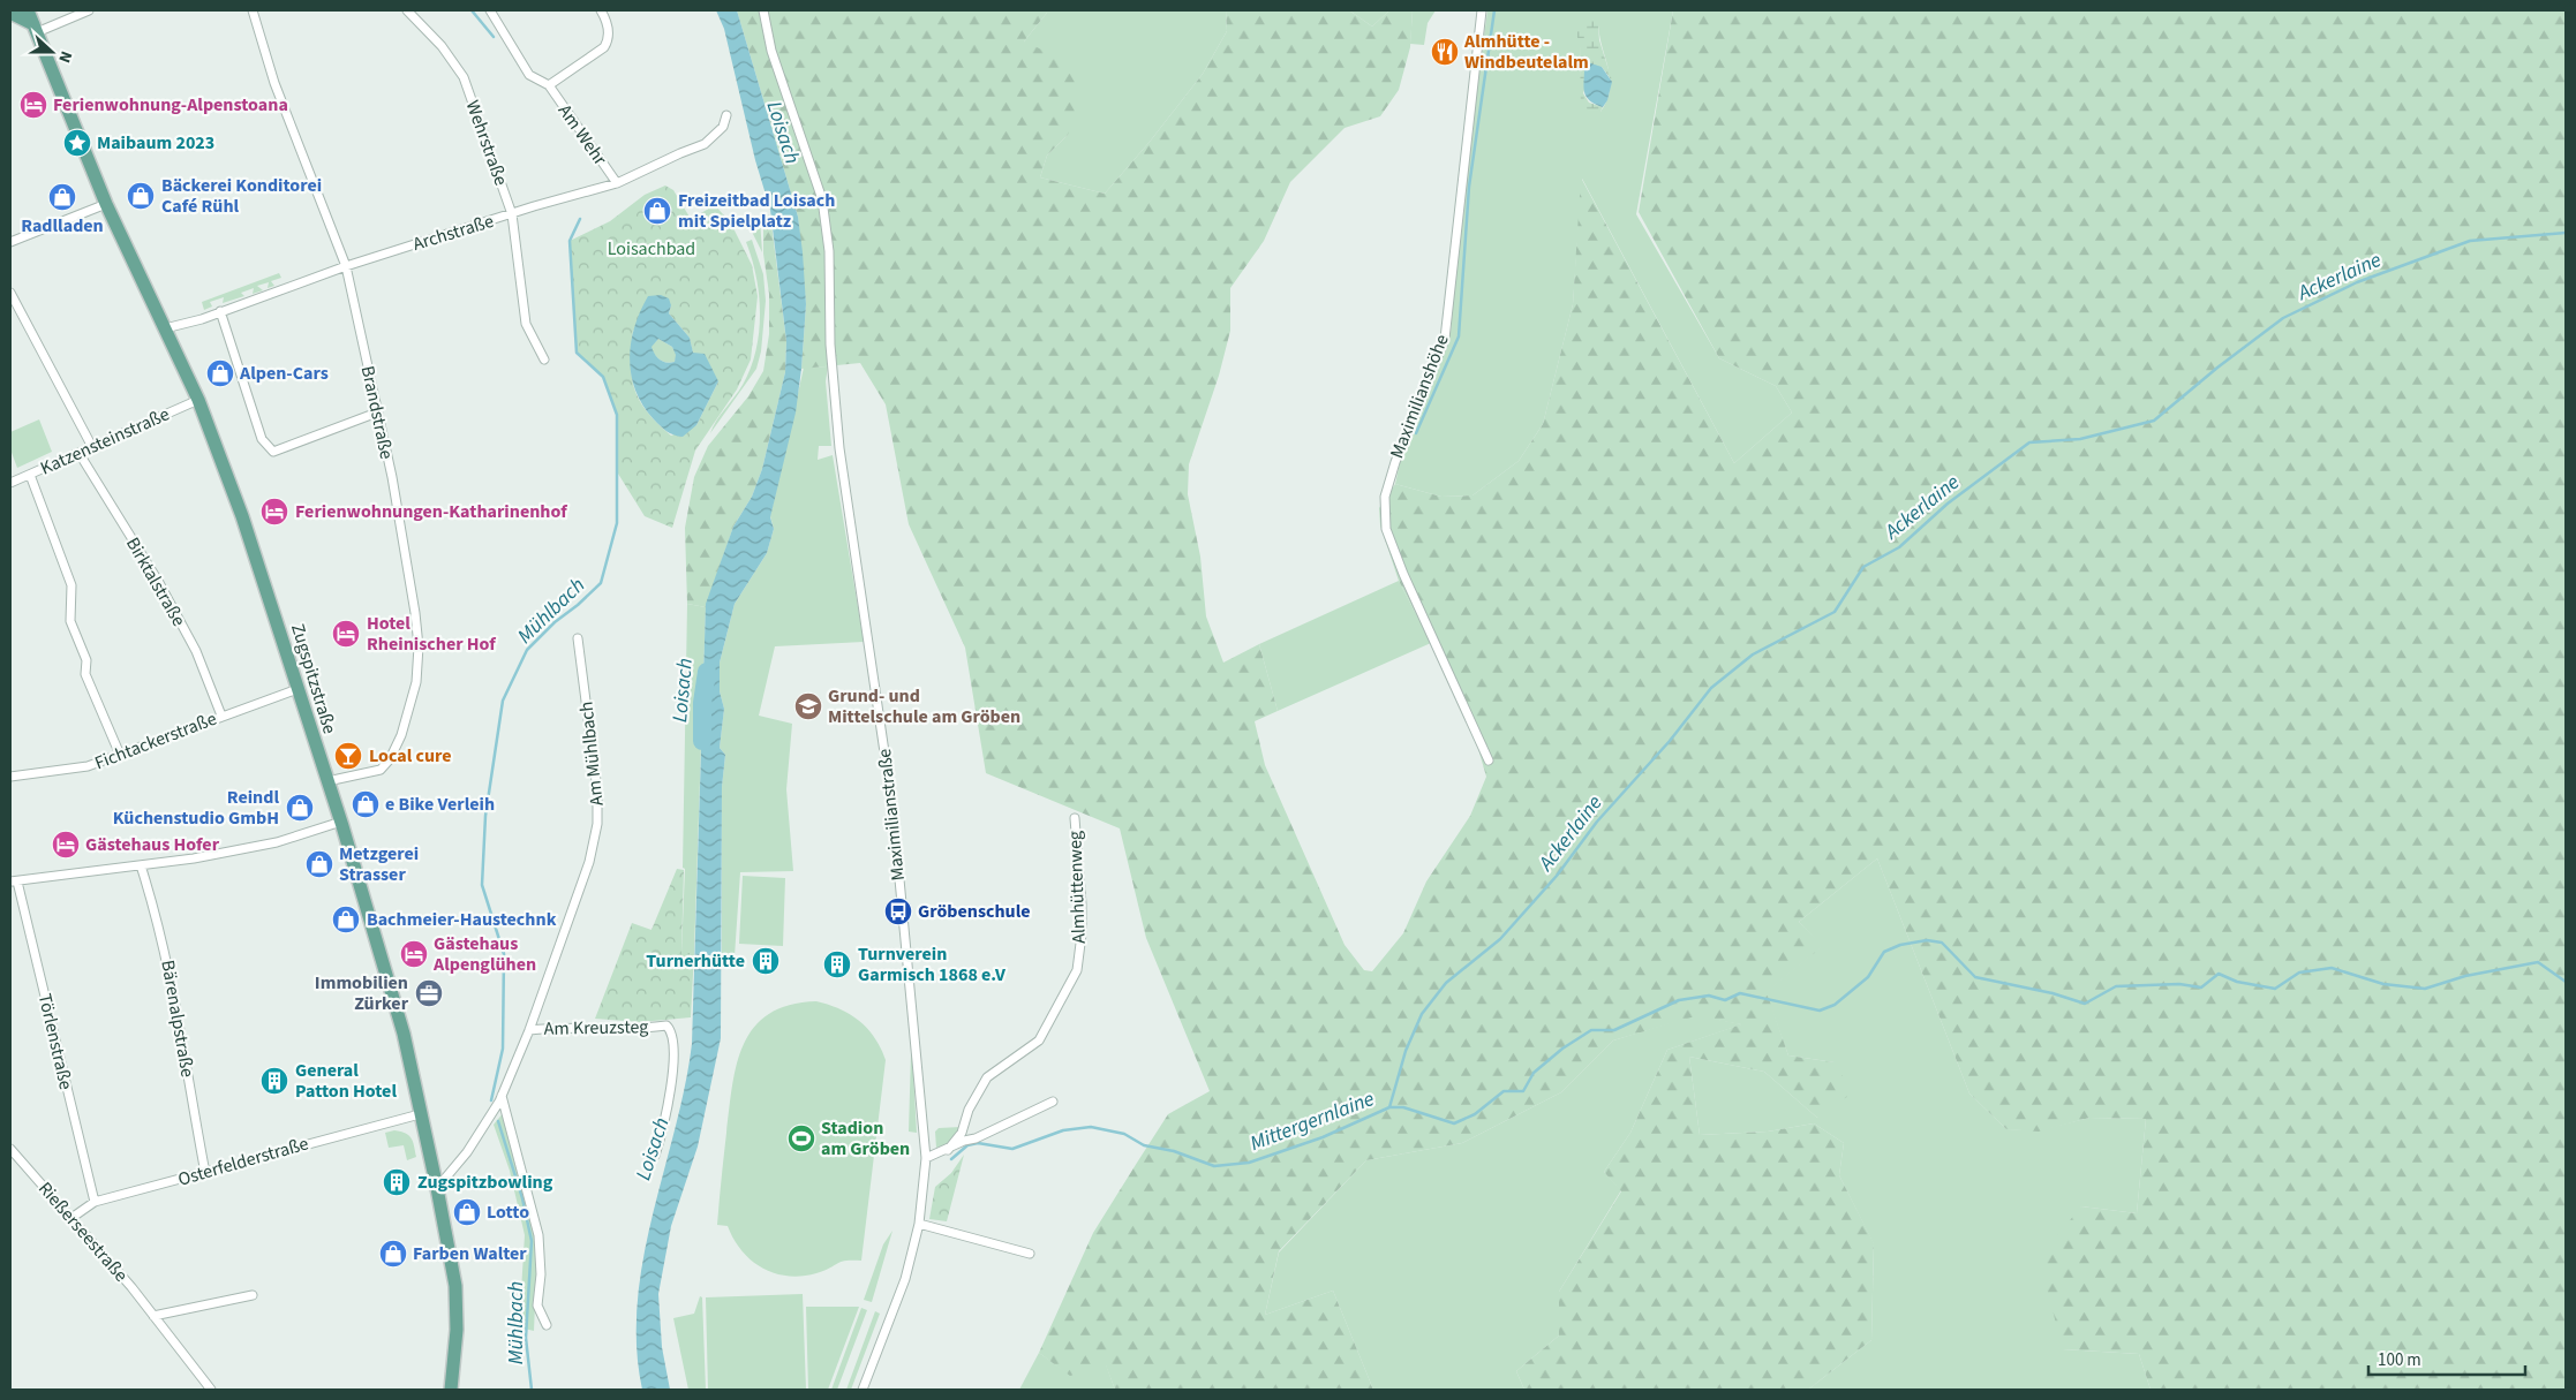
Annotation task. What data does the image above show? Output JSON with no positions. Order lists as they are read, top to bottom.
{
  "streets": {
    "main road": ["Zugspitzstraße"],
    "street": [
      "Am Wehr",
      "Wehrstraße",
      "Archstraße",
      "Maximilianshöhe",
      "Brandstraße",
      "Katzensteinstraße",
      "Birktalstraße",
      "Fichtackerstraße",
      "Am Mühlbach",
      "Maximilianstraße",
      "Almhüttenweg",
      "Bärenalpstraße",
      "Am Kreuzsteg",
      "Törlenstraße",
      "Osterfelderstraße",
      "Rießerseestraße"
    ]
  },
  "crossings": [
    ["Am Wehr", "Archstraße"],
    ["Wehrstraße", "Archstraße"],
    ["Archstraße", "Brandstraße"],
    ["Archstraße", "Zugspitzstraße"],
    ["Brandstraße", "Zugspitzstraße"],
    ["Katzensteinstraße", "Birktalstraße"],
    ["Katzensteinstraße", "Zugspitzstraße"],
    ["Birktalstraße", "Fichtackerstraße"],
    ["Zugspitzstraße", "Fichtackerstraße"],
    ["Zugspitzstraße", "Am Mühlbach"],
    ["Zugspitzstraße", "Osterfelderstraße"],
    ["Am Mühlbach", "Am Kreuzsteg"],
    ["Bärenalpstraße", "Osterfelderstraße"],
    ["Törlenstraße", "Osterfelderstraße"],
    ["Osterfelderstraße", "Rießerseestraße"]
  ],
  "water": [
    "Loisach",
    "Ackerlaine",
    "Mühlbach",
    "Mittergernlaine"
  ],
  "parks": ["Loisachbad"],
  "places": {
    "restaurant": ["Almhütte - Windbeutelalm"],
    "hotel": [
      "Ferienwohnung-Alpenstoana",
      "Ferienwohnungen-Katharinenhof",
      "Hotel Rheinischer Hof",
      "Gästehaus Hofer",
      "Gästehaus Alpenglühen"
    ],
    "place": ["Maibaum 2023"],
    "shop": [
      "Bäckerei Konditorei Café Rühl",
      "Radlladen",
      "Freizeitbad Loisach mit Spielplatz",
      "Alpen-Cars",
      "e Bike Verleih",
      "Reindl Küchenstudio GmbH",
      "Metzgerei Strasser",
      "Bachmeier-Haustechnk",
      "Lotto",
      "Farben Walter"
    ],
    "school or university": ["Grund- und Mittelschule am Gröben"],
    "bar": ["Local cure"],
    "bus stop": ["Gröbenschule"],
    "building": [
      "Turnerhütte",
      "Turnverein Garmisch 1868 e.V",
      "General Patton Hotel",
      "Zugspitzbowling"
    ],
    "office": ["Immobilien Zürker"],
    "sports": ["Stadion am Gröben"]
  },
  "scale_bar": "100 m",
  "north": "right"
}
